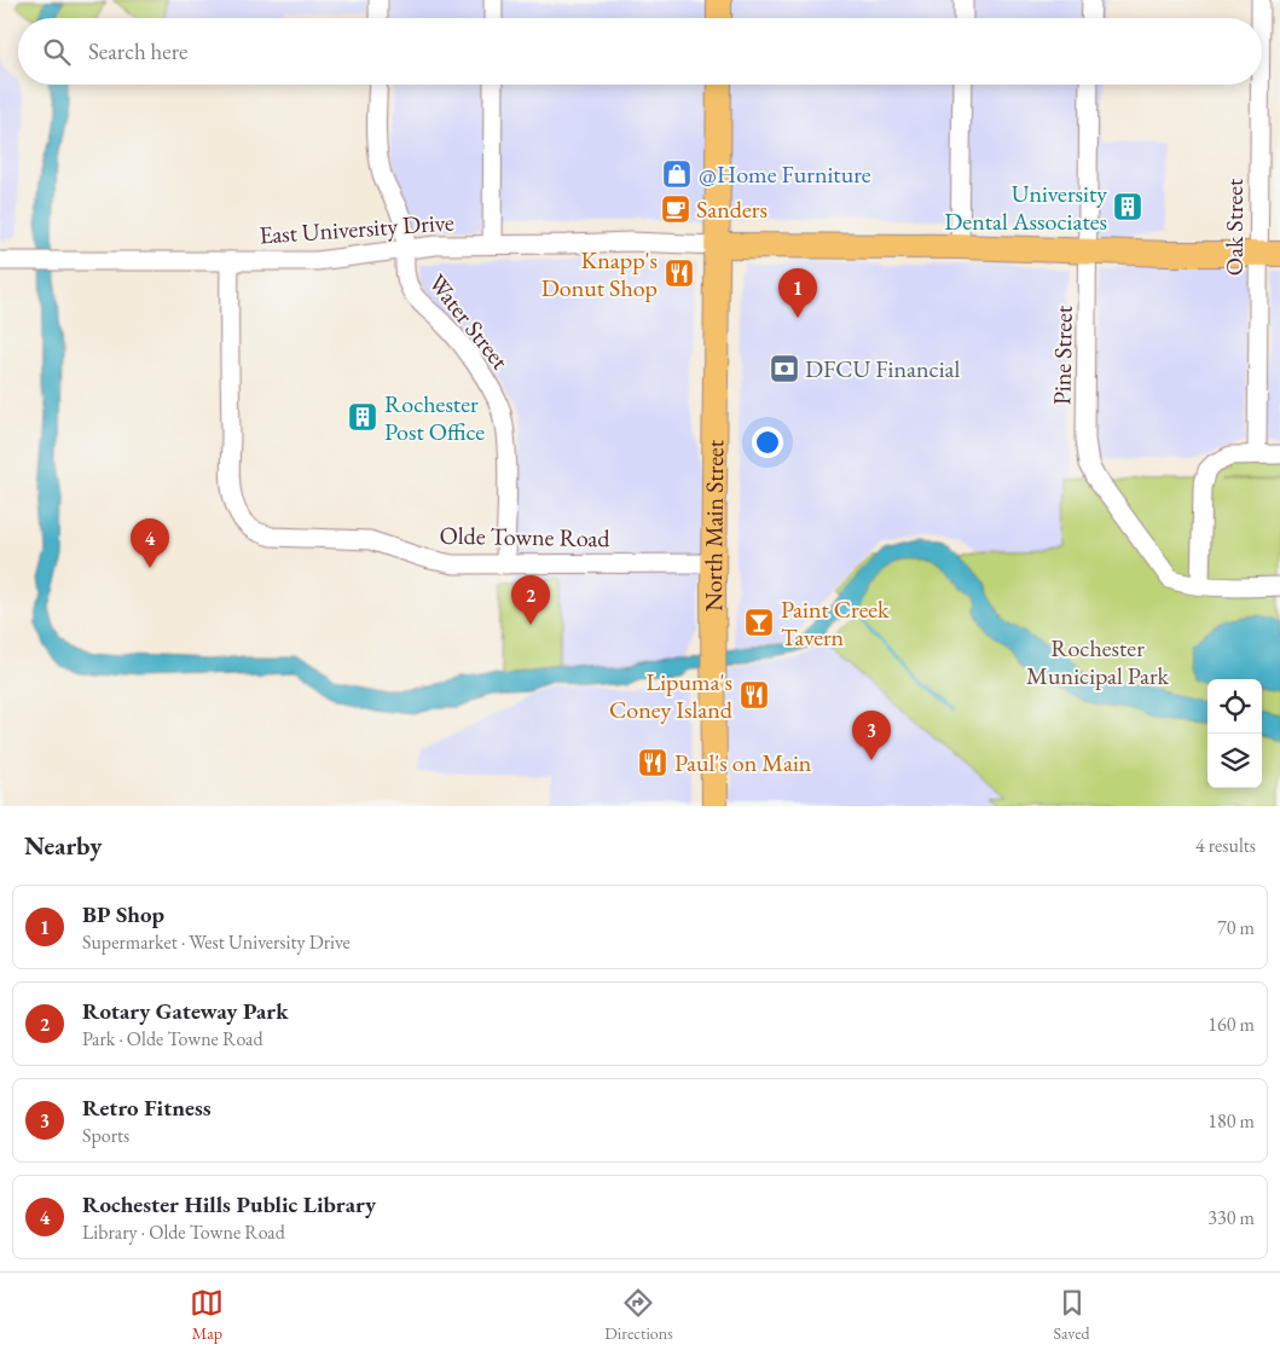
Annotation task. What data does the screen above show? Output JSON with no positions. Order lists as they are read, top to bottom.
{
  "streets": {
    "main road": ["North Main Street"],
    "street": [
      "Oak Street",
      "East University Drive",
      "Water Street",
      "Pine Street",
      "Olde Towne Road"
    ]
  },
  "crossings": [
    ["East University Drive", "Water Street"],
    ["East University Drive", "North Main Street"],
    ["East University Drive", "Olde Towne Road"],
    ["Water Street", "Olde Towne Road"],
    ["North Main Street", "Olde Towne Road"]
  ],
  "parks": ["Rochester Municipal Park"],
  "places": {
    "shop": ["@Home Furniture"],
    "building": ["University Dental Associates", "Rochester Post Office"],
    "cafe": ["Sanders"],
    "restaurant": ["Knapp's Donut Shop", "Lipuma's Coney Island", "Paul's on Main"],
    "bank": ["DFCU Financial"],
    "bar": ["Paint Creek Tavern"]
  },
  "page": {
    "search": "Search here",
    "pins": [
      "1",
      "4",
      "2",
      "3"
    ],
    "heading": ["Nearby", "4 results"],
    "list": [
      {
        "mark": "1",
        "name": "BP Shop",
        "note": "Supermarket · West University Drive",
        "value": "70 m"
      },
      {
        "mark": "2",
        "name": "Rotary Gateway Park",
        "note": "Park · Olde Towne Road",
        "value": "160 m"
      },
      {
        "mark": "3",
        "name": "Retro Fitness",
        "note": "Sports",
        "value": "180 m"
      },
      {
        "mark": "4",
        "name": "Rochester Hills Public Library",
        "note": "Library · Olde Towne Road",
        "value": "330 m"
      }
    ],
    "nav": ["Map", "Directions", "Saved"]
  }
}
